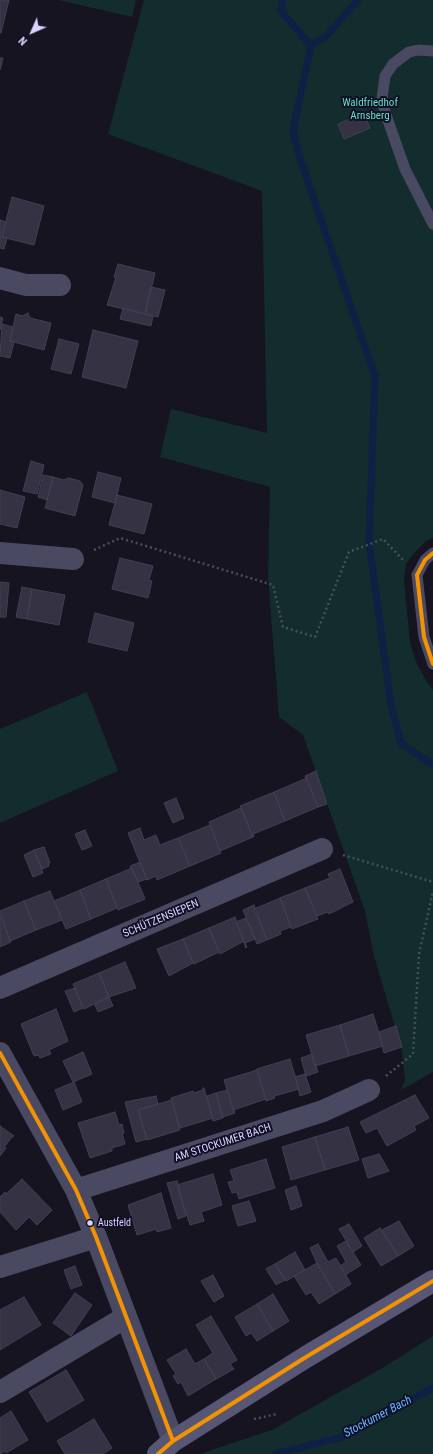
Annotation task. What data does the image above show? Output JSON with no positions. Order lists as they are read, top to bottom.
{
  "streets": {
    "street": ["SCHÜTZENSIEPEN", "AM STOCKUMER BACH"]
  },
  "water": ["Stockumer Bach"],
  "parks": ["Waldfriedhof Arnsberg"],
  "places": ["Austfeld"],
  "north": "bottom left"
}
